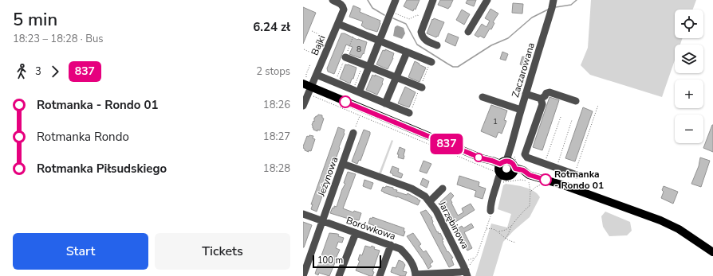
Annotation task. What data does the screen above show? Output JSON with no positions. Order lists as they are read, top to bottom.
{
  "streets": {
    "street": [
      "Bajki",
      "Zaczarowana",
      "Jeżynowa",
      "Jarzębinowa",
      "Borówkowa"
    ]
  },
  "crossings": [
    ["Jeżynowa", "Jarzębinowa"],
    ["Jeżynowa", "Borówkowa"]
  ],
  "places": ["Rotmanka - Rondo 01"],
  "lines": ["bus line 837"],
  "house_numbers": ["8", "1"],
  "scale_bar": "100 m",
  "page": {
    "heading": ["5 min", "18:23 – 18:28 · Bus", "6.24 zł"],
    "on_map": "837",
    "map_buttons": ["+", "−"],
    "legs": ["3", "837", "2 stops"],
    "list": [
      {
        "name": "Rotmanka - Rondo 01",
        "value": "18:26"
      },
      {
        "name": "Rotmanka Rondo",
        "value": "18:27"
      },
      {
        "name": "Rotmanka Piłsudskiego",
        "value": "18:28"
      }
    ],
    "buttons": ["Start", "Tickets"],
    "scale": "100 m"
  }
}
